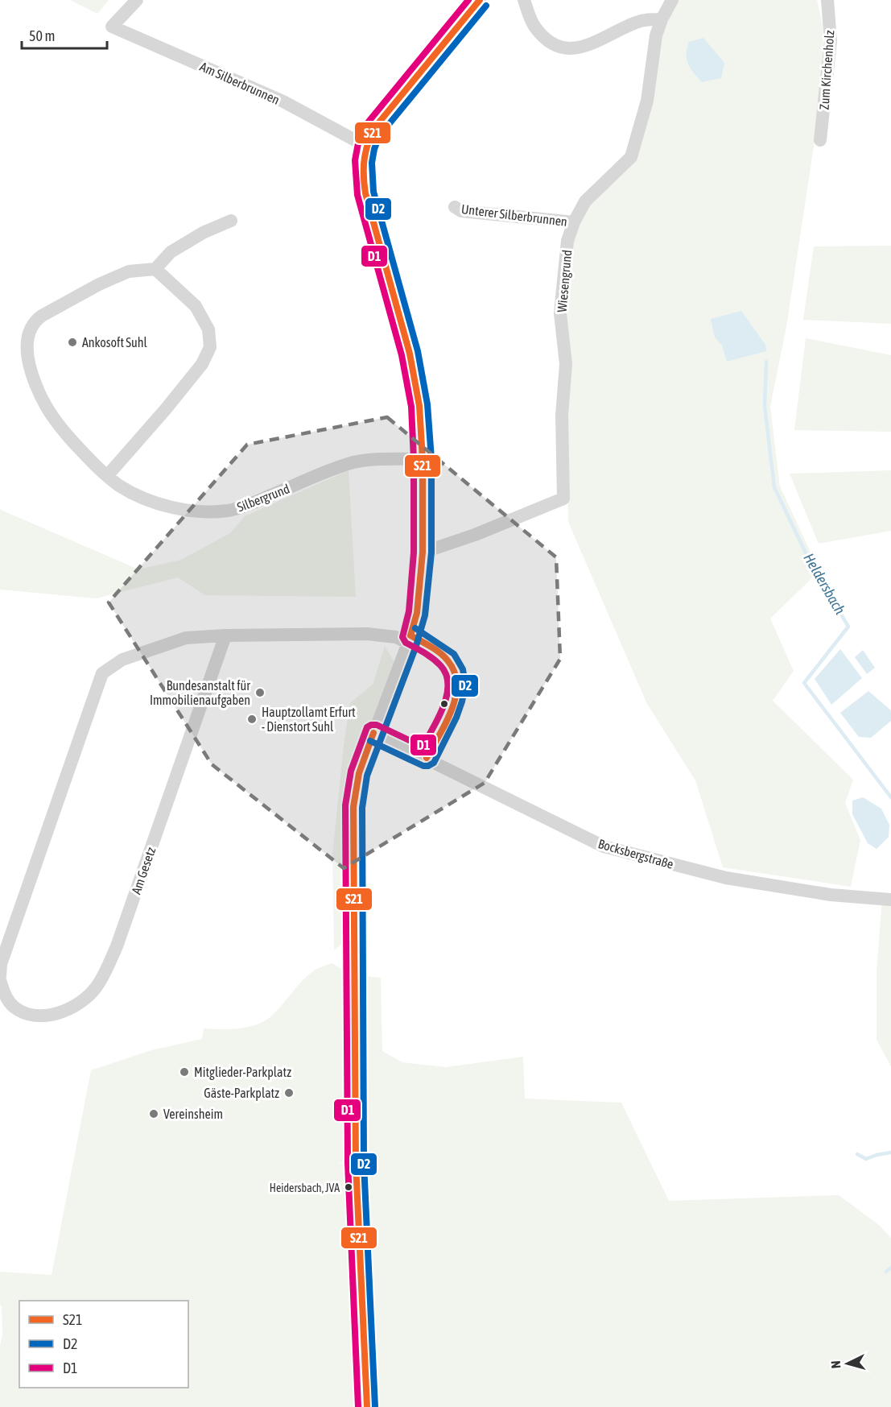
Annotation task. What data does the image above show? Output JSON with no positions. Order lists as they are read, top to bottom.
{
  "streets": {
    "street": [
      "Zum Kirchenholz",
      "Am Silberbrunnen",
      "Unterer Silberbrunnen",
      "Wiesengrund",
      "Silbergrund",
      "Bocksbergstraße",
      "Am Gesetz"
    ]
  },
  "crossings": [
    ["Unterer Silberbrunnen", "Wiesengrund"]
  ],
  "water": ["Heldersbach"],
  "places": [
    "Ankosoft Suhl",
    "Bundesanstalt für Immobilienaufgaben",
    "Hauptzollamt Erfurt - Dienstort Suhl",
    "Mitglieder-Parkplatz",
    "Gäste-Parkplatz",
    "Vereinsheim",
    "Heidersbach, JVA"
  ],
  "lines": ["transit line S21", "transit line D1", "transit line D2"],
  "legend": ["S21", "D2", "D1"],
  "scale_bar": "50 m",
  "north": "left"
}
